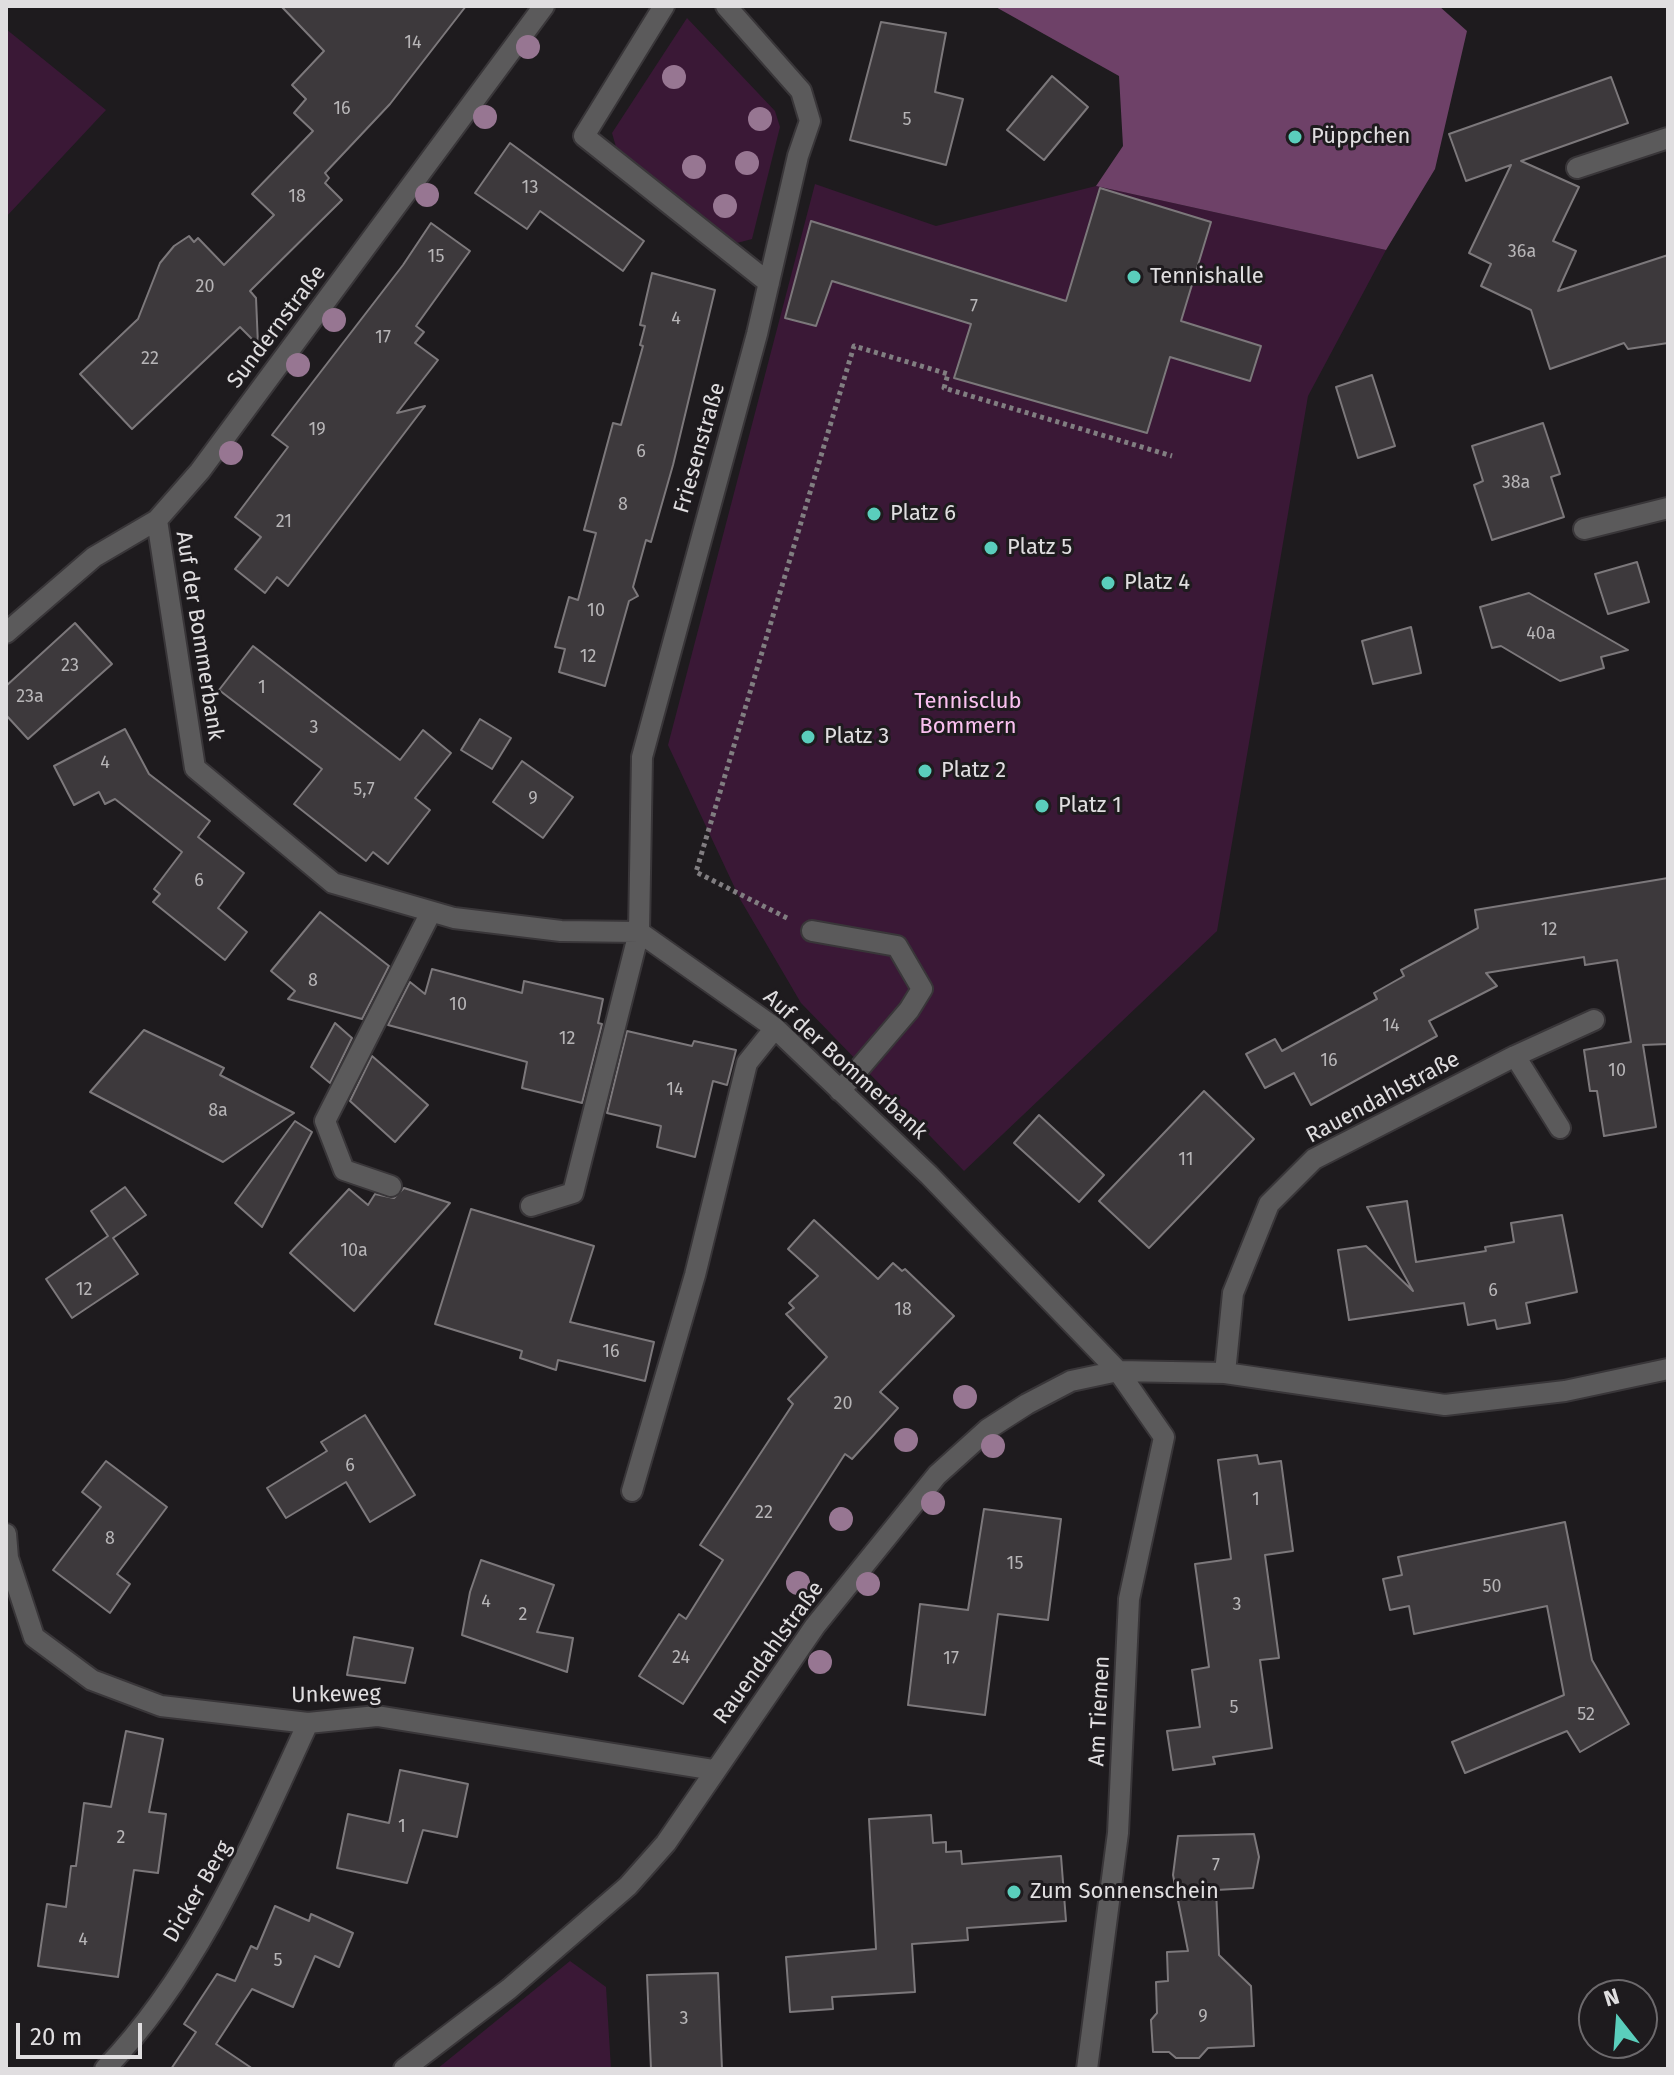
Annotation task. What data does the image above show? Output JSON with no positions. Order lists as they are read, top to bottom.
{
  "streets": {
    "street": [
      "Sundernstraße",
      "Friesenstraße",
      "Auf der Bommerbank",
      "Rauendahlstraße",
      "Unkeweg",
      "Am Tiemen",
      "Dicker Berg"
    ]
  },
  "crossings": [
    ["Sundernstraße", "Auf der Bommerbank"],
    ["Friesenstraße", "Auf der Bommerbank"],
    ["Auf der Bommerbank", "Rauendahlstraße"],
    ["Auf der Bommerbank", "Am Tiemen"],
    ["Rauendahlstraße", "Unkeweg"],
    ["Rauendahlstraße", "Am Tiemen"],
    ["Unkeweg", "Dicker Berg"]
  ],
  "parks": ["Tennisclub Bommern"],
  "places": [
    "Püppchen",
    "Tennishalle",
    "Platz 6",
    "Platz 5",
    "Platz 4",
    "Platz 3",
    "Platz 2",
    "Platz 1",
    "Zum Sonnenschein"
  ],
  "house_numbers": [
    "14",
    "16",
    "5",
    "13",
    "18",
    "36a",
    "15",
    "20",
    "7",
    "4",
    "17",
    "22",
    "19",
    "6",
    "38a",
    "8",
    "21",
    "10",
    "40a",
    "12",
    "23",
    "1",
    "23a",
    "3",
    "4",
    "5,7",
    "9",
    "6",
    "12",
    "8",
    "10",
    "14",
    "12",
    "16",
    "10",
    "14",
    "8a",
    "11",
    "10a",
    "12",
    "6",
    "18",
    "16",
    "20",
    "6",
    "1",
    "22",
    "8",
    "15",
    "50",
    "4",
    "3",
    "2",
    "24",
    "17",
    "5",
    "52",
    "1",
    "2",
    "7",
    "4",
    "5",
    "9",
    "3"
  ],
  "scale_bar": "20 m",
  "north": "top"
}
